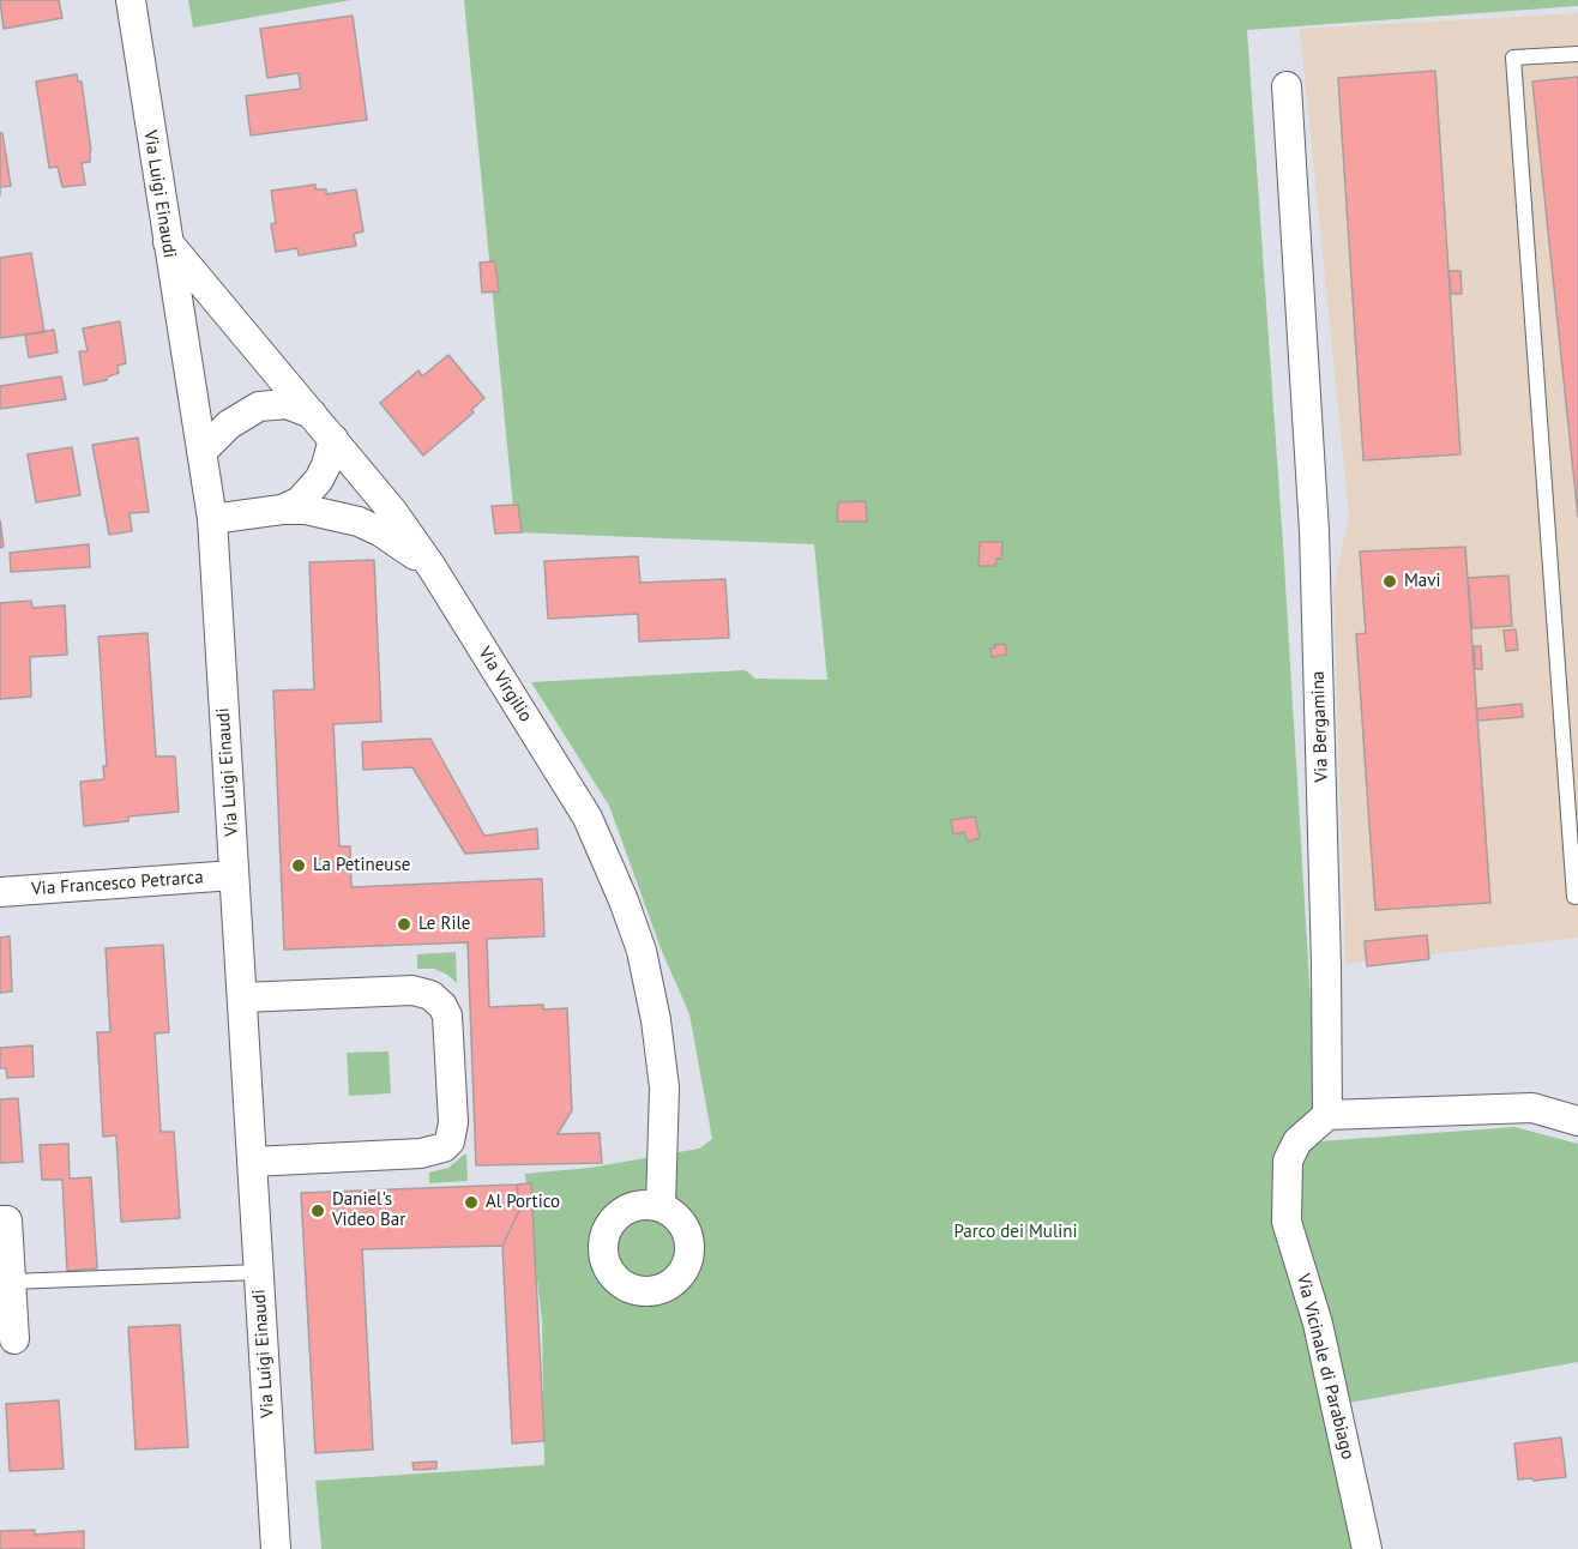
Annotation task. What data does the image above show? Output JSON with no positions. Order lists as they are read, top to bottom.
{
  "streets": {
    "street": [
      "Via Luigi Einaudi",
      "Via Virgilio",
      "Via Bergamina",
      "Via Francesco Petrarca",
      "Via Vicinale di Parabiago"
    ]
  },
  "crossings": [
    ["Via Luigi Einaudi", "Via Virgilio"],
    ["Via Luigi Einaudi", "Via Francesco Petrarca"],
    ["Via Bergamina", "Via Vicinale di Parabiago"]
  ],
  "parks": ["Parco dei Mulini"],
  "places": [
    "Mavi",
    "La Petineuse",
    "Le Rile",
    "Al Portico",
    "Daniel's Video Bar"
  ]
}
